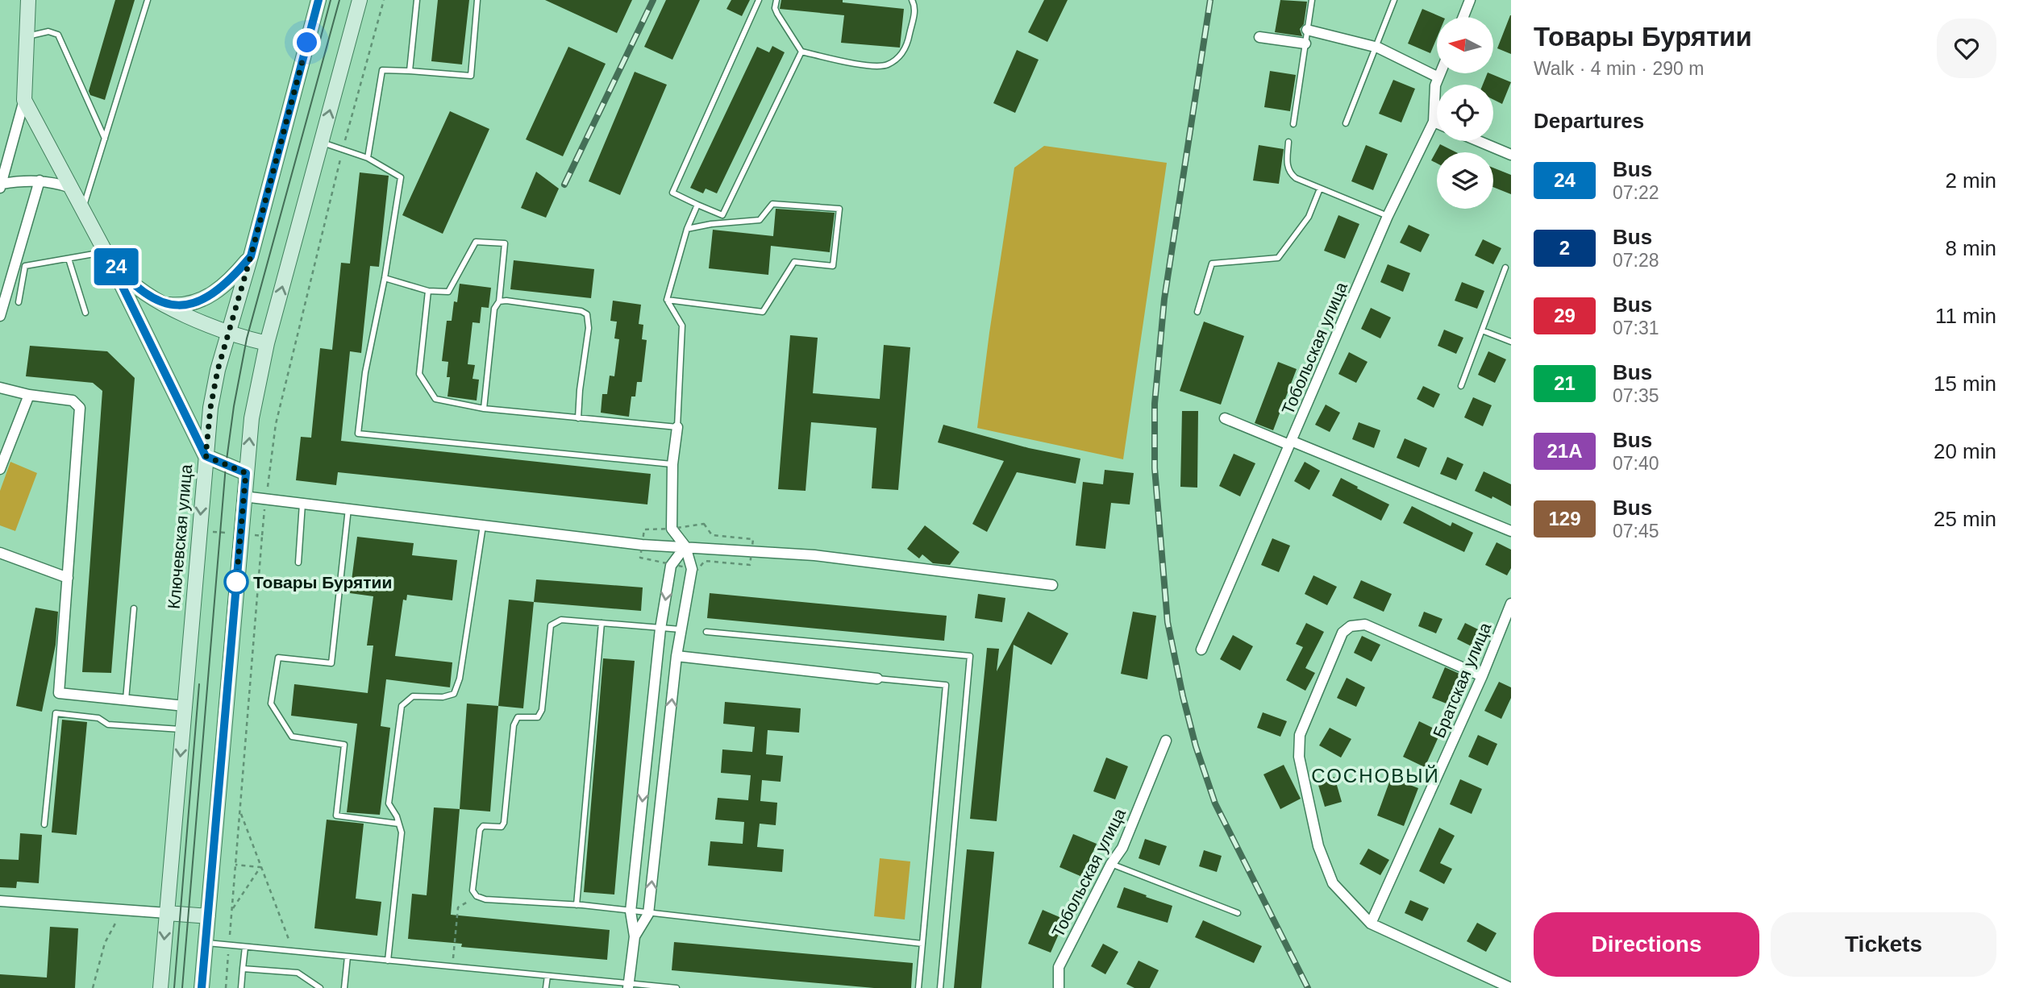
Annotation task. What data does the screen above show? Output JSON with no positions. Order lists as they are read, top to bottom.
{
  "streets": {
    "main road": ["Ключевская улица"],
    "street": ["Тобольская улица", "Братская улица"]
  },
  "districts": ["СОСНОВЫЙ"],
  "places": ["Товары Бурятии"],
  "lines": ["bus line 24"],
  "north": "left",
  "page": {
    "on_map": "24",
    "heading": [
      ["Товары Бурятии", "Walk · 4 min · 290 m"],
      "Departures"
    ],
    "list": [
      {
        "mark": "24",
        "name": "Bus",
        "note": "07:22",
        "value": "2 min"
      },
      {
        "mark": "2",
        "name": "Bus",
        "note": "07:28",
        "value": "8 min"
      },
      {
        "mark": "29",
        "name": "Bus",
        "note": "07:31",
        "value": "11 min"
      },
      {
        "mark": "21",
        "name": "Bus",
        "note": "07:35",
        "value": "15 min"
      },
      {
        "mark": "21А",
        "name": "Bus",
        "note": "07:40",
        "value": "20 min"
      },
      {
        "mark": "129",
        "name": "Bus",
        "note": "07:45",
        "value": "25 min"
      }
    ],
    "buttons": ["Directions", "Tickets"]
  }
}
